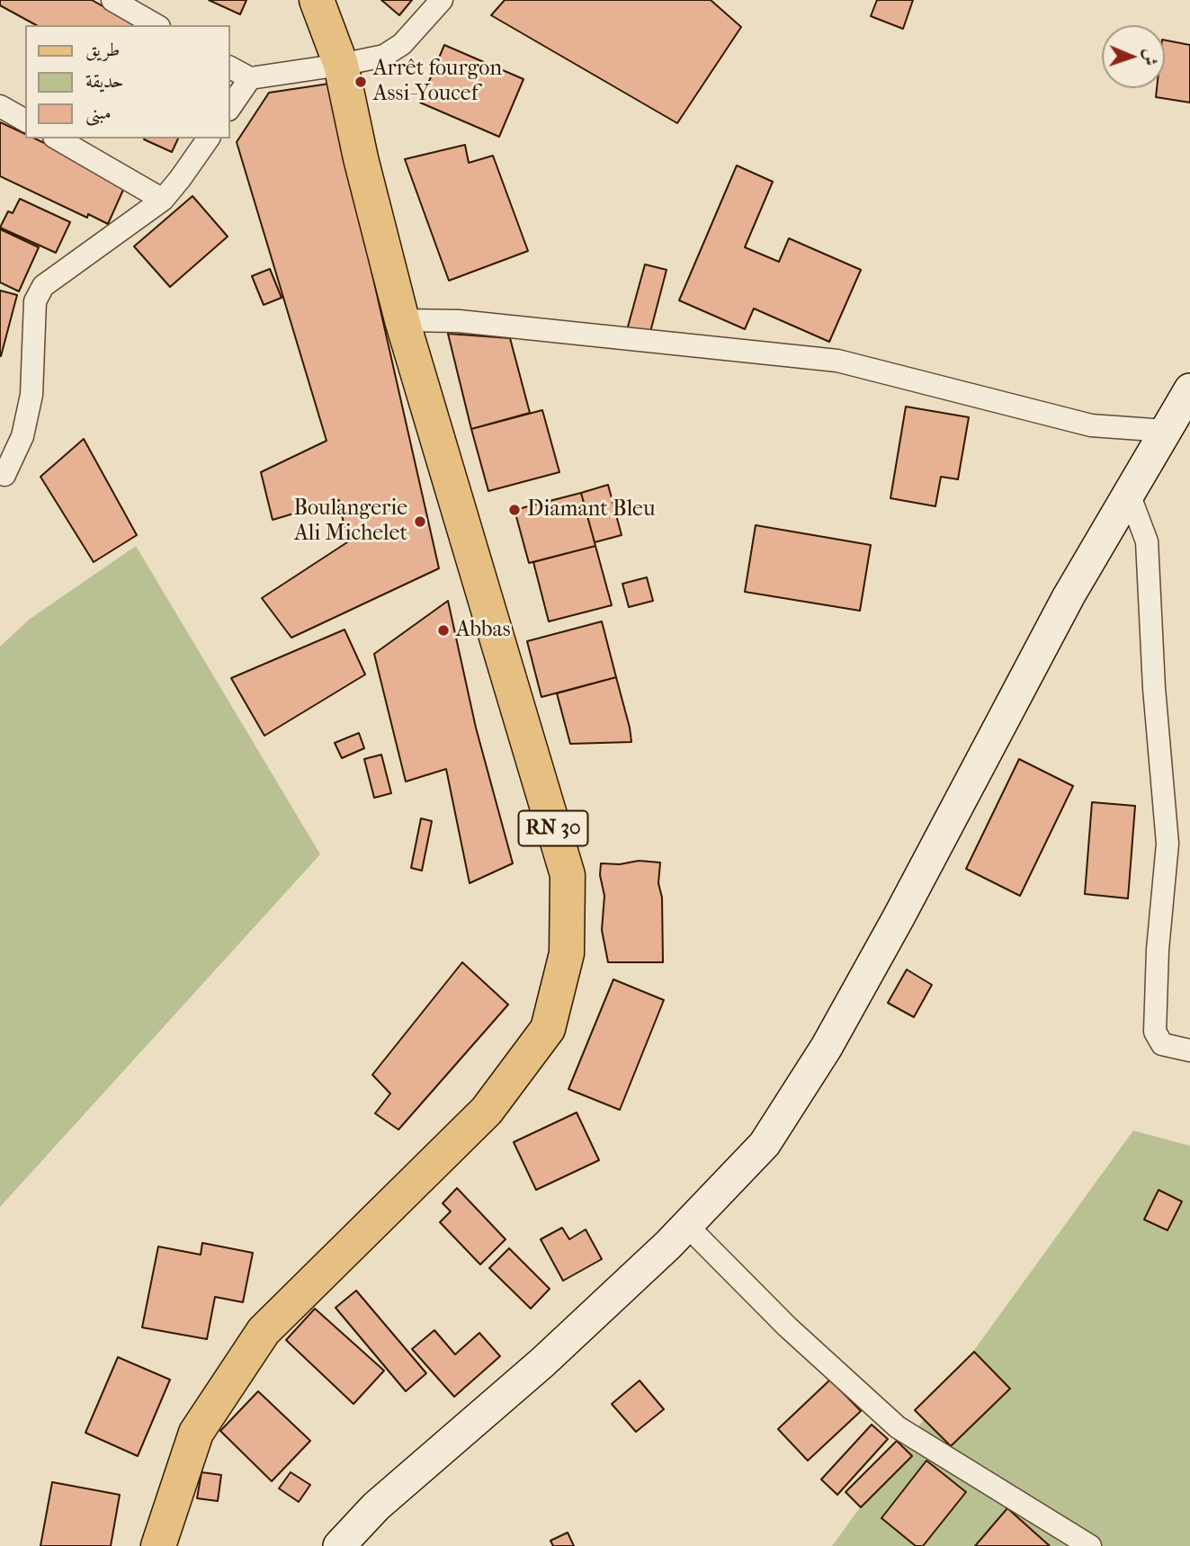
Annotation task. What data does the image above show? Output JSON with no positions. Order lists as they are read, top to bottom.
{
  "streets": {
    "main road": ["RN 30"]
  },
  "places": [
    "Arrêt fourgon Assi-Youcef",
    "Diamant Bleu",
    "Boulangerie Ali Michelet",
    "Abbas"
  ],
  "legend": ["طريق", "حديقة", "مبنى"],
  "north": "right"
}
